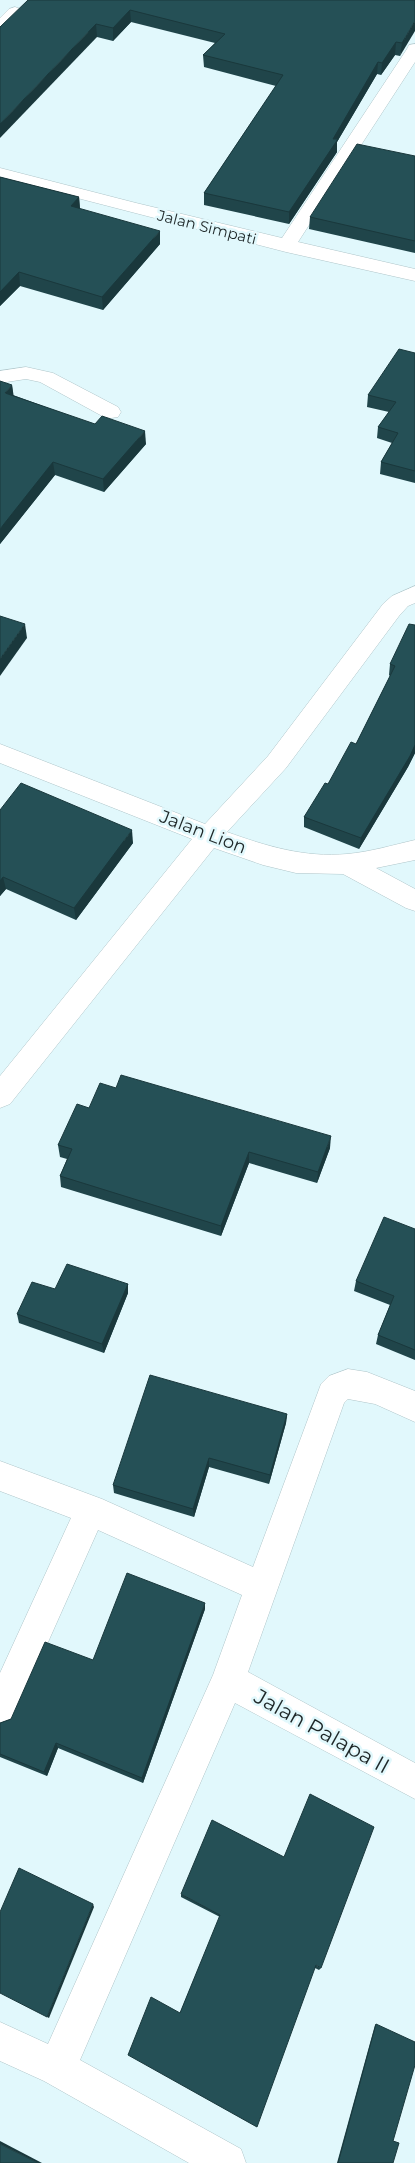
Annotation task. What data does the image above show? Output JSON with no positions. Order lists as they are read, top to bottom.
{
  "streets": {
    "street": ["Jalan Simpati", "Jalan Lion", "Jalan Palapa II"]
  }
}
